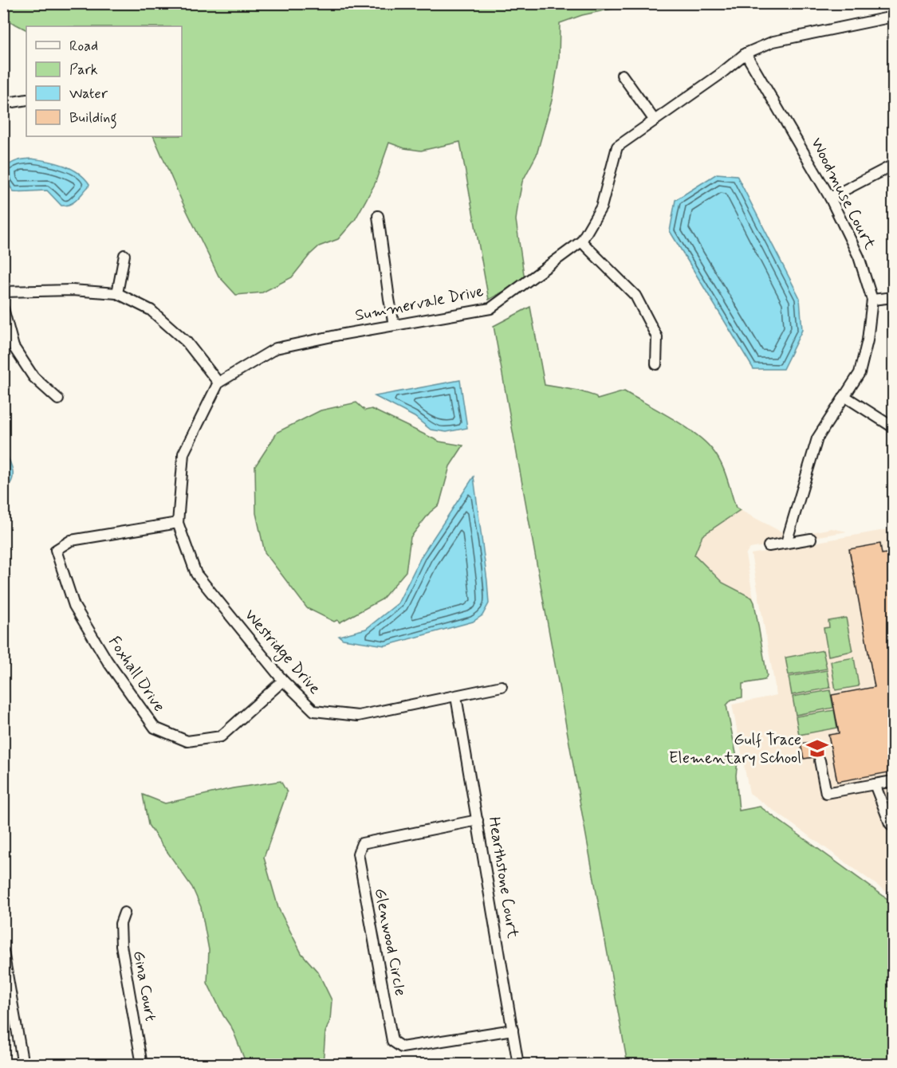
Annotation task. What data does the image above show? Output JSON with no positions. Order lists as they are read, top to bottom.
{
  "streets": {
    "street": [
      "Woodmuse Court",
      "Summervale Drive",
      "Westridge Drive",
      "Foxhall Drive",
      "Hearthstone Court",
      "Glenwood Circle",
      "Gina Court"
    ]
  },
  "crossings": [
    ["Woodmuse Court", "Summervale Drive"],
    ["Westridge Drive", "Foxhall Drive"],
    ["Westridge Drive", "Hearthstone Court"],
    ["Hearthstone Court", "Glenwood Circle"]
  ],
  "places": {
    "school or university": ["Gulf Trace Elementary School"]
  },
  "legend": [
    "Road",
    "Park",
    "Water",
    "Building"
  ]
}
